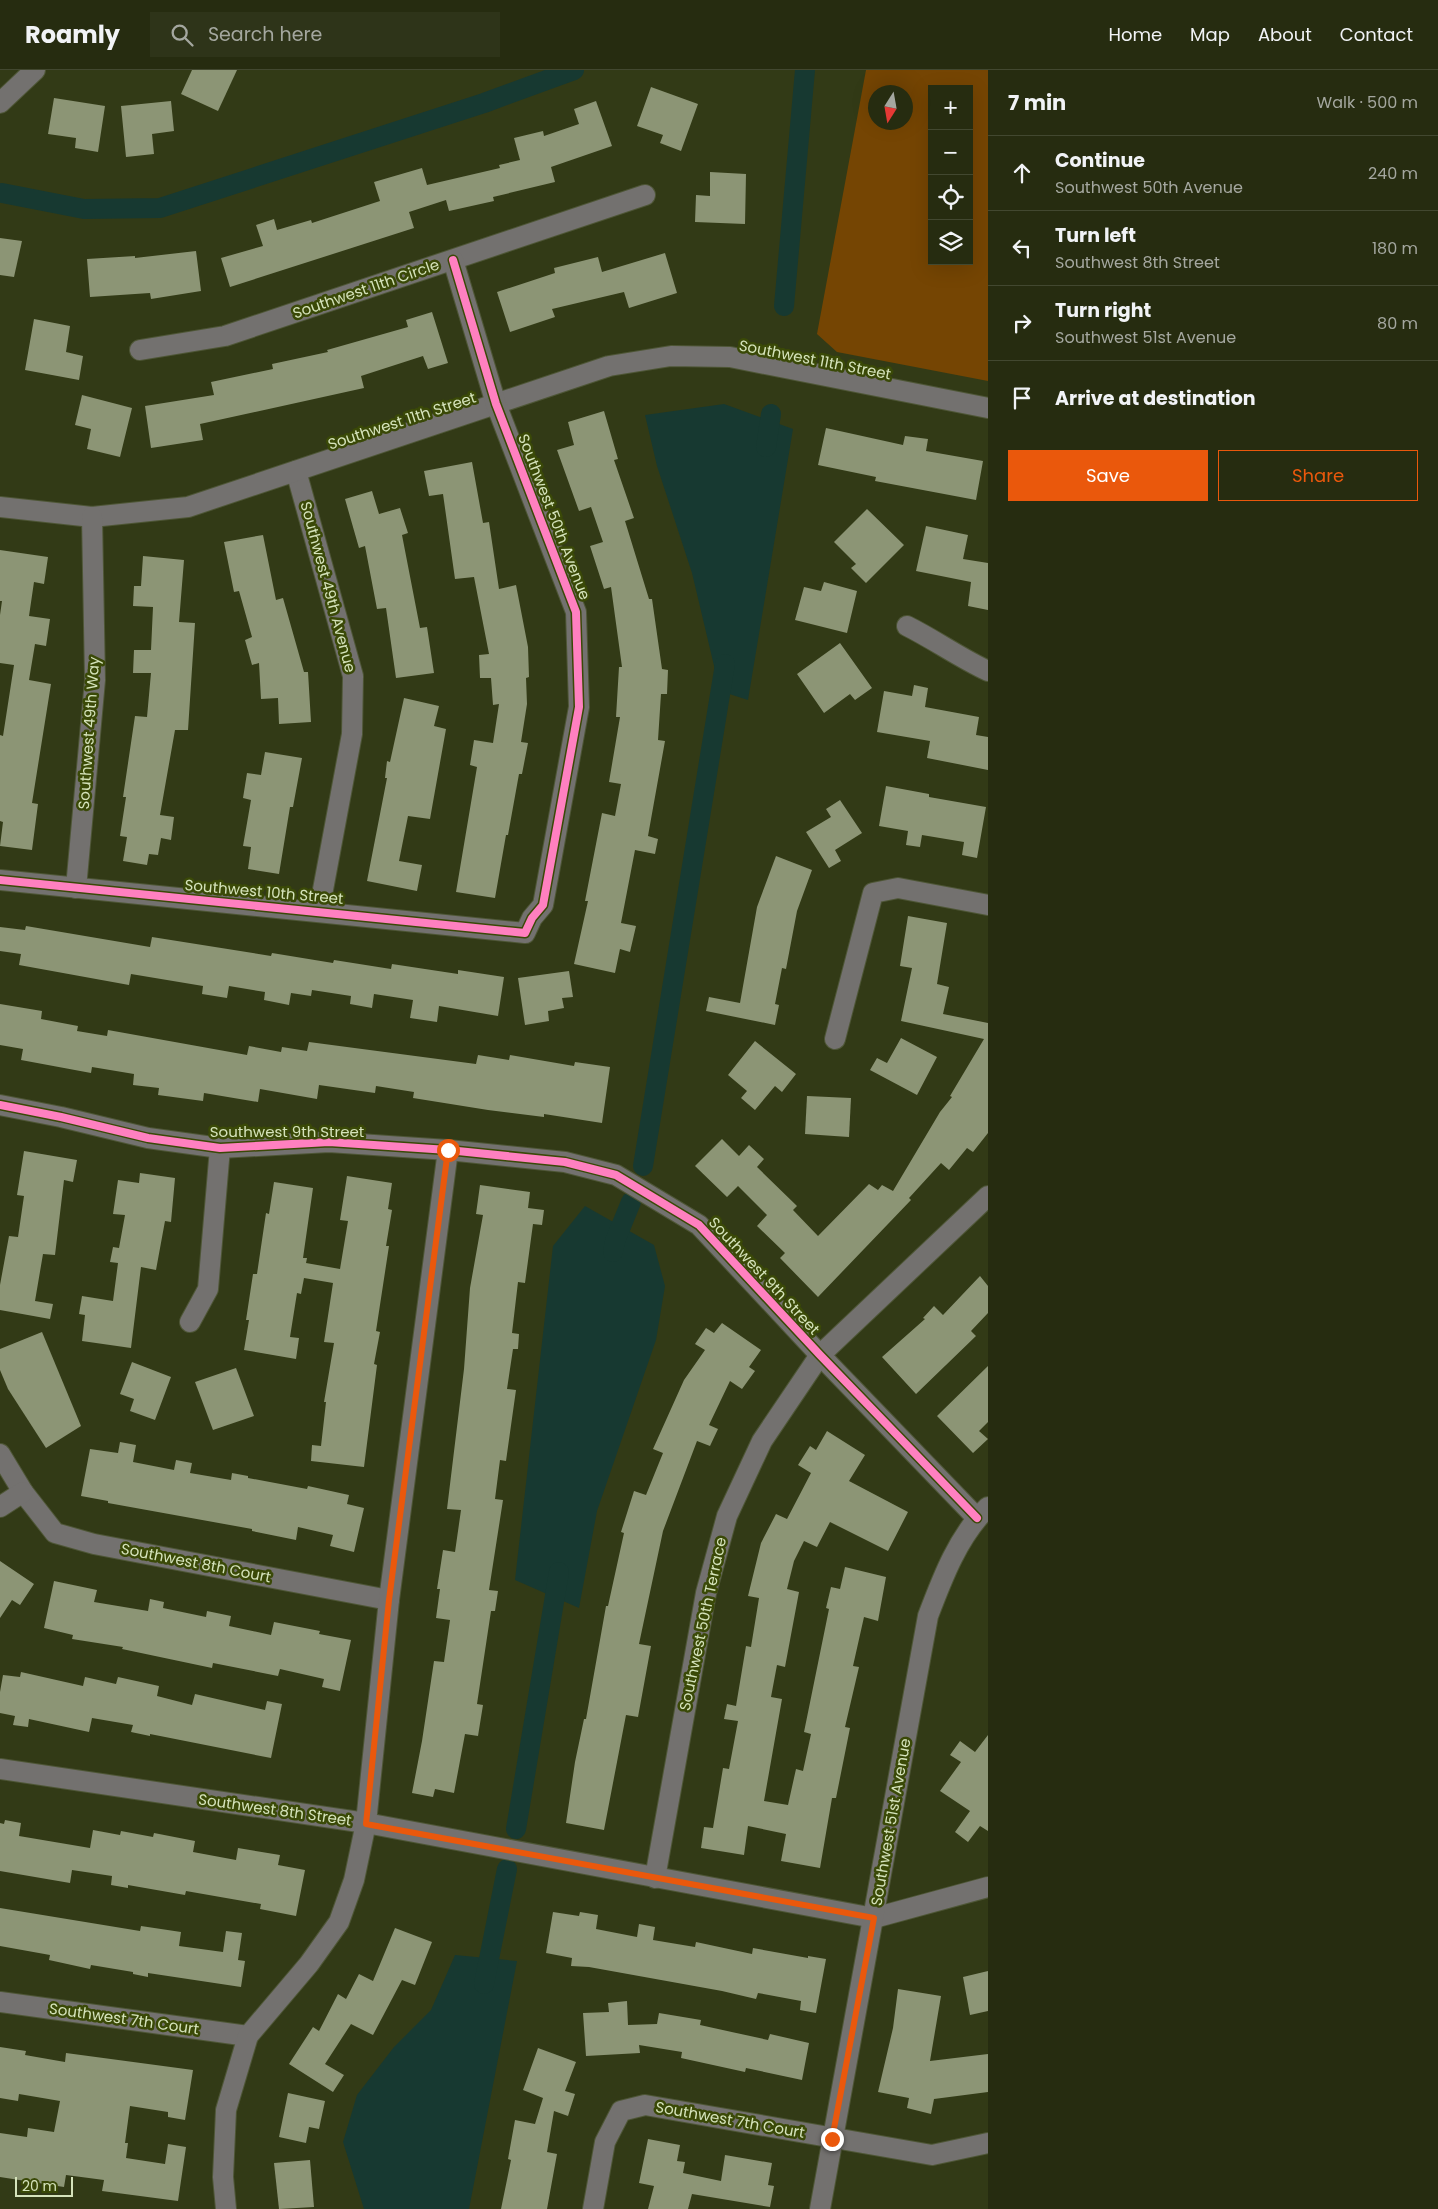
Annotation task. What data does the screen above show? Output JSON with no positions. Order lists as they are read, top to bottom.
{
  "streets": {
    "street": [
      "Southwest 11th Circle",
      "Southwest 11th Street",
      "Southwest 50th Avenue",
      "Southwest 49th Avenue",
      "Southwest 49th Way",
      "Southwest 10th Street",
      "Southwest 9th Street",
      "Southwest 8th Court",
      "Southwest 50th Terrace",
      "Southwest 8th Street",
      "Southwest 51st Avenue",
      "Southwest 7th Court"
    ]
  },
  "crossings": [
    ["Southwest 11th Circle", "Southwest 50th Avenue"],
    ["Southwest 11th Street", "Southwest 50th Avenue"],
    ["Southwest 11th Street", "Southwest 49th Avenue"],
    ["Southwest 11th Street", "Southwest 49th Way"],
    ["Southwest 50th Avenue", "Southwest 10th Street"],
    ["Southwest 49th Avenue", "Southwest 10th Street"],
    ["Southwest 49th Way", "Southwest 10th Street"],
    ["Southwest 9th Street", "Southwest 50th Terrace"],
    ["Southwest 9th Street", "Southwest 51st Avenue"],
    ["Southwest 50th Terrace", "Southwest 8th Street"],
    ["Southwest 8th Street", "Southwest 51st Avenue"],
    ["Southwest 51st Avenue", "Southwest 7th Court"]
  ],
  "scale_bar": "20 m",
  "north": "bottom",
  "page": {
    "header": "Roamly",
    "search": "Search here",
    "nav": [
      "Home",
      "Map",
      "About",
      "Contact"
    ],
    "heading": ["7 min", "Walk · 500 m"],
    "map_buttons": ["+", "−"],
    "list": [
      ["Continue", "Southwest 50th Avenue", "240 m"],
      ["Turn left", "Southwest 8th Street", "180 m"],
      ["Turn right", "Southwest 51st Avenue", "80 m"],
      "Arrive at destination"
    ],
    "buttons": ["Save", "Share"],
    "scale": "20 m"
  }
}
